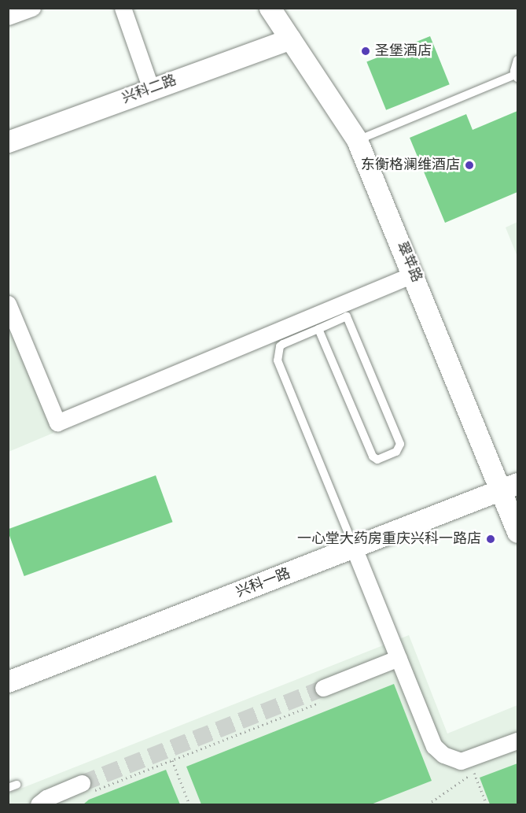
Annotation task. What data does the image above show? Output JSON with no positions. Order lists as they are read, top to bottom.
{
  "streets": {
    "street": ["兴科二路", "翠苹路", "兴科一路"]
  },
  "crossings": [
    ["兴科二路", "翠苹路"],
    ["翠苹路", "兴科一路"]
  ],
  "places": ["圣堡酒店", "东衡格澜维酒店", "一心堂大药房重庆兴科一路店"]
}
